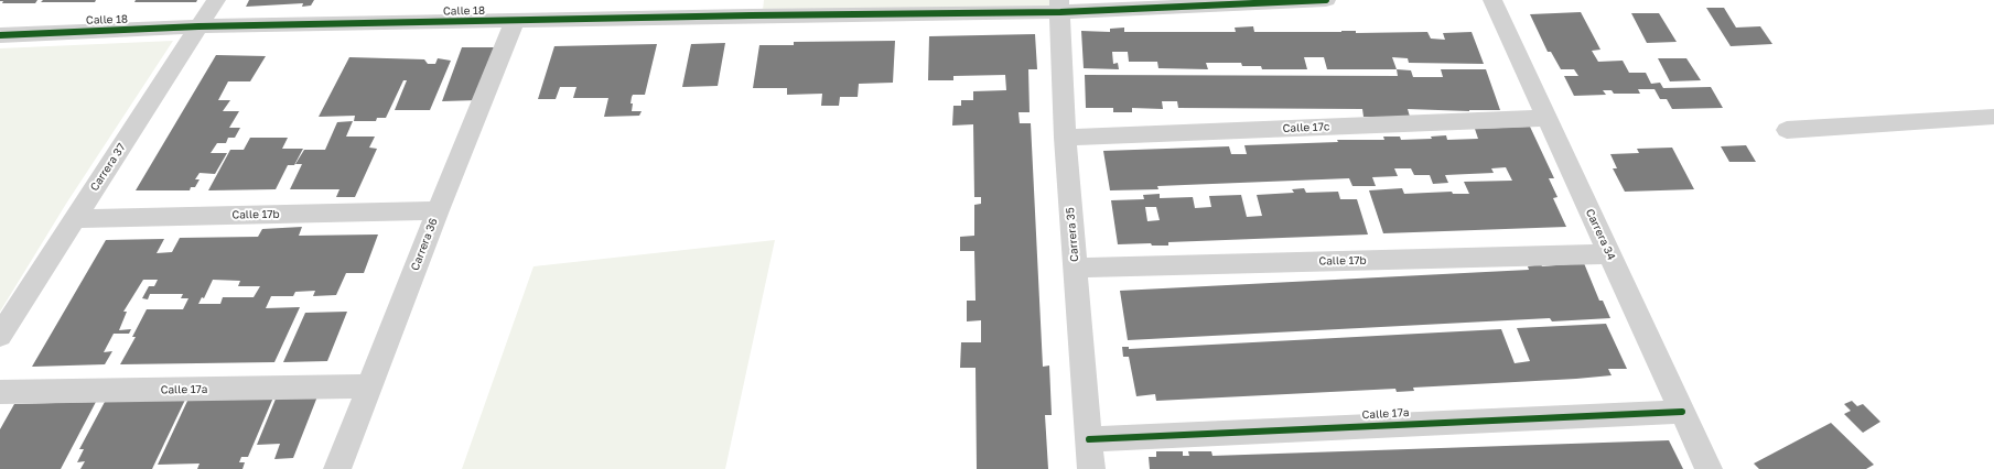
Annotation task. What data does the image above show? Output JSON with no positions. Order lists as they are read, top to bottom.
{
  "streets": {
    "street": [
      "Calle 18",
      "Calle 17c",
      "Carrera 37",
      "Calle 17b",
      "Carrera 35",
      "Carrera 34",
      "Carrera 36",
      "Calle 17a"
    ]
  },
  "crossings": [
    ["Calle 18", "Carrera 37"],
    ["Calle 18", "Carrera 35"],
    ["Calle 18", "Carrera 36"],
    ["Calle 17c", "Carrera 35"],
    ["Calle 17c", "Carrera 34"],
    ["Carrera 37", "Calle 17b"],
    ["Calle 17b", "Carrera 35"],
    ["Calle 17b", "Carrera 34"],
    ["Calle 17b", "Carrera 36"],
    ["Carrera 35", "Calle 17a"],
    ["Carrera 34", "Calle 17a"],
    ["Carrera 36", "Calle 17a"]
  ]
}
